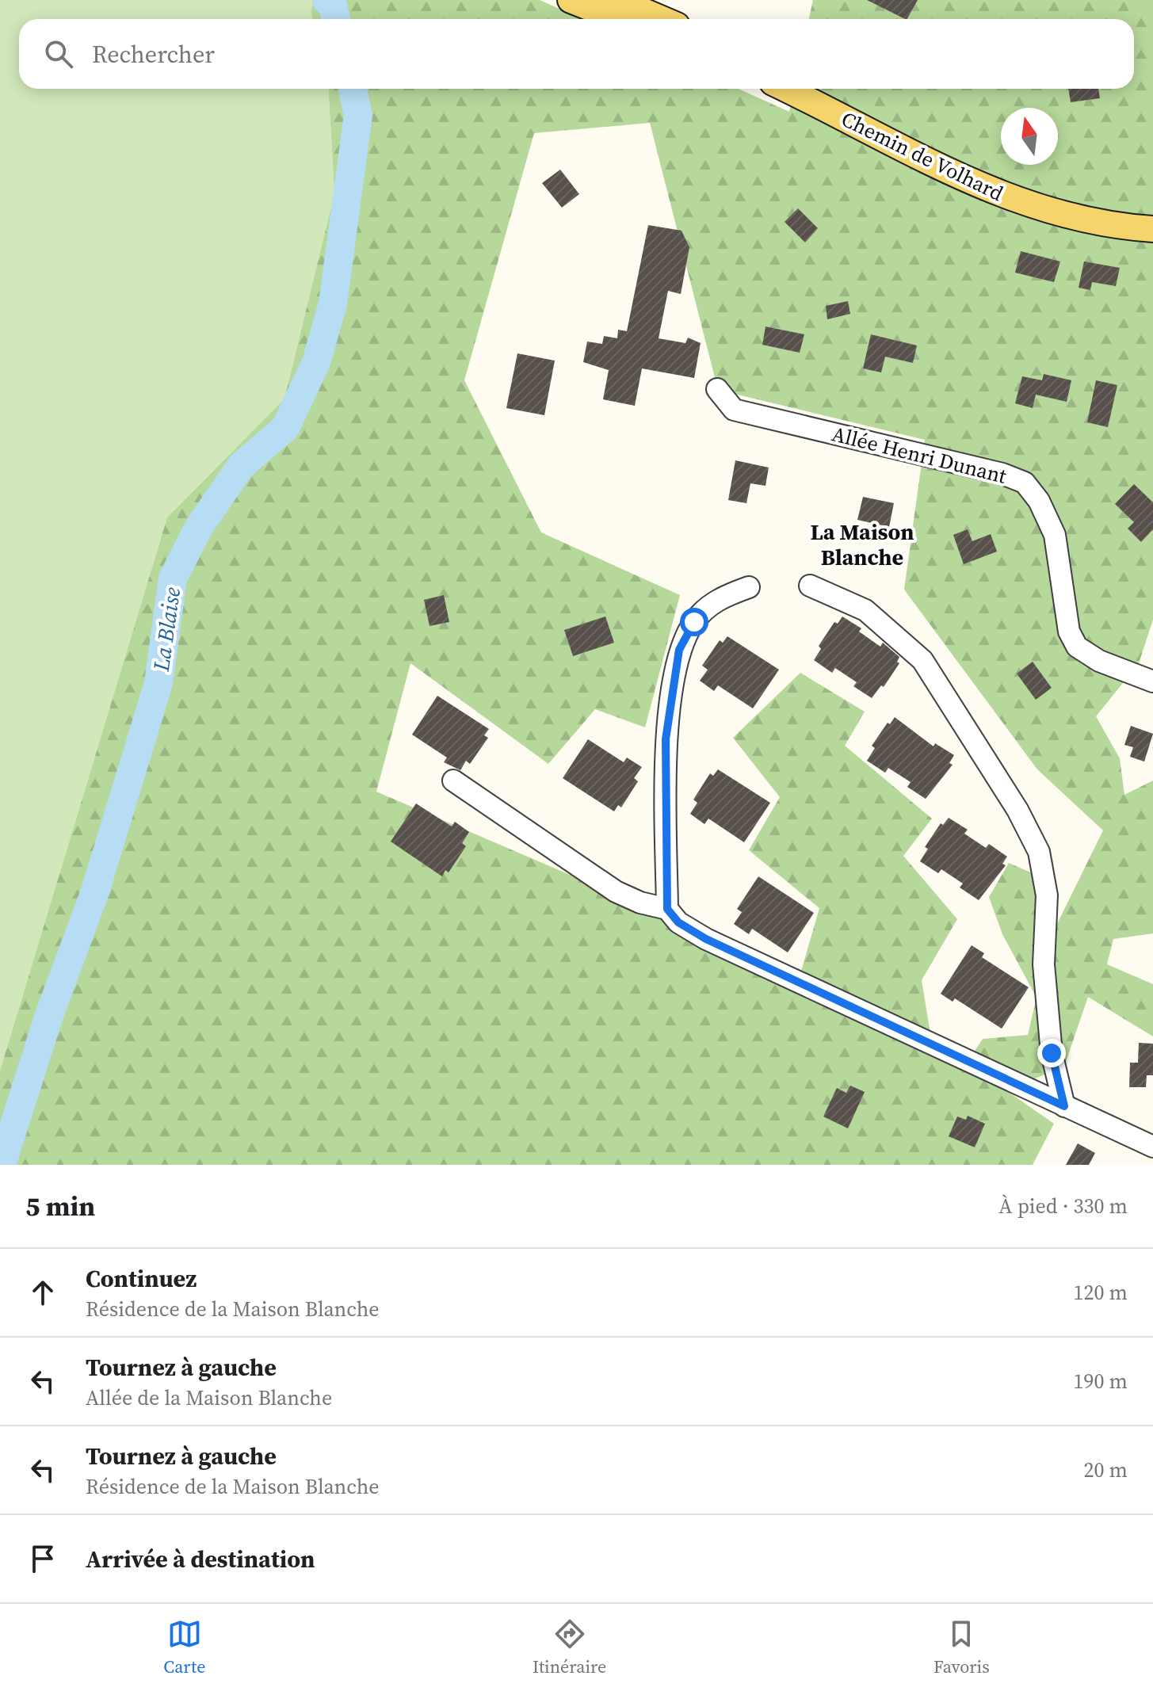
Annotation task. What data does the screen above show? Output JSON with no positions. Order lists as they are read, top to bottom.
{
  "streets": {
    "main road": ["Chemin de Volhard"],
    "street": ["Allée Henri Dunant"]
  },
  "districts": ["La Maison Blanche"],
  "water": ["La Blaise"],
  "north": "top",
  "page": {
    "search": "Rechercher",
    "heading": ["5 min", "À pied · 330 m"],
    "list": [
      ["Continuez", "Résidence de la Maison Blanche", "120 m"],
      ["Tournez à gauche", "Allée de la Maison Blanche", "190 m"],
      ["Tournez à gauche", "Résidence de la Maison Blanche", "20 m"],
      "Arrivée à destination"
    ],
    "nav": ["Carte", "Itinéraire", "Favoris"]
  }
}
